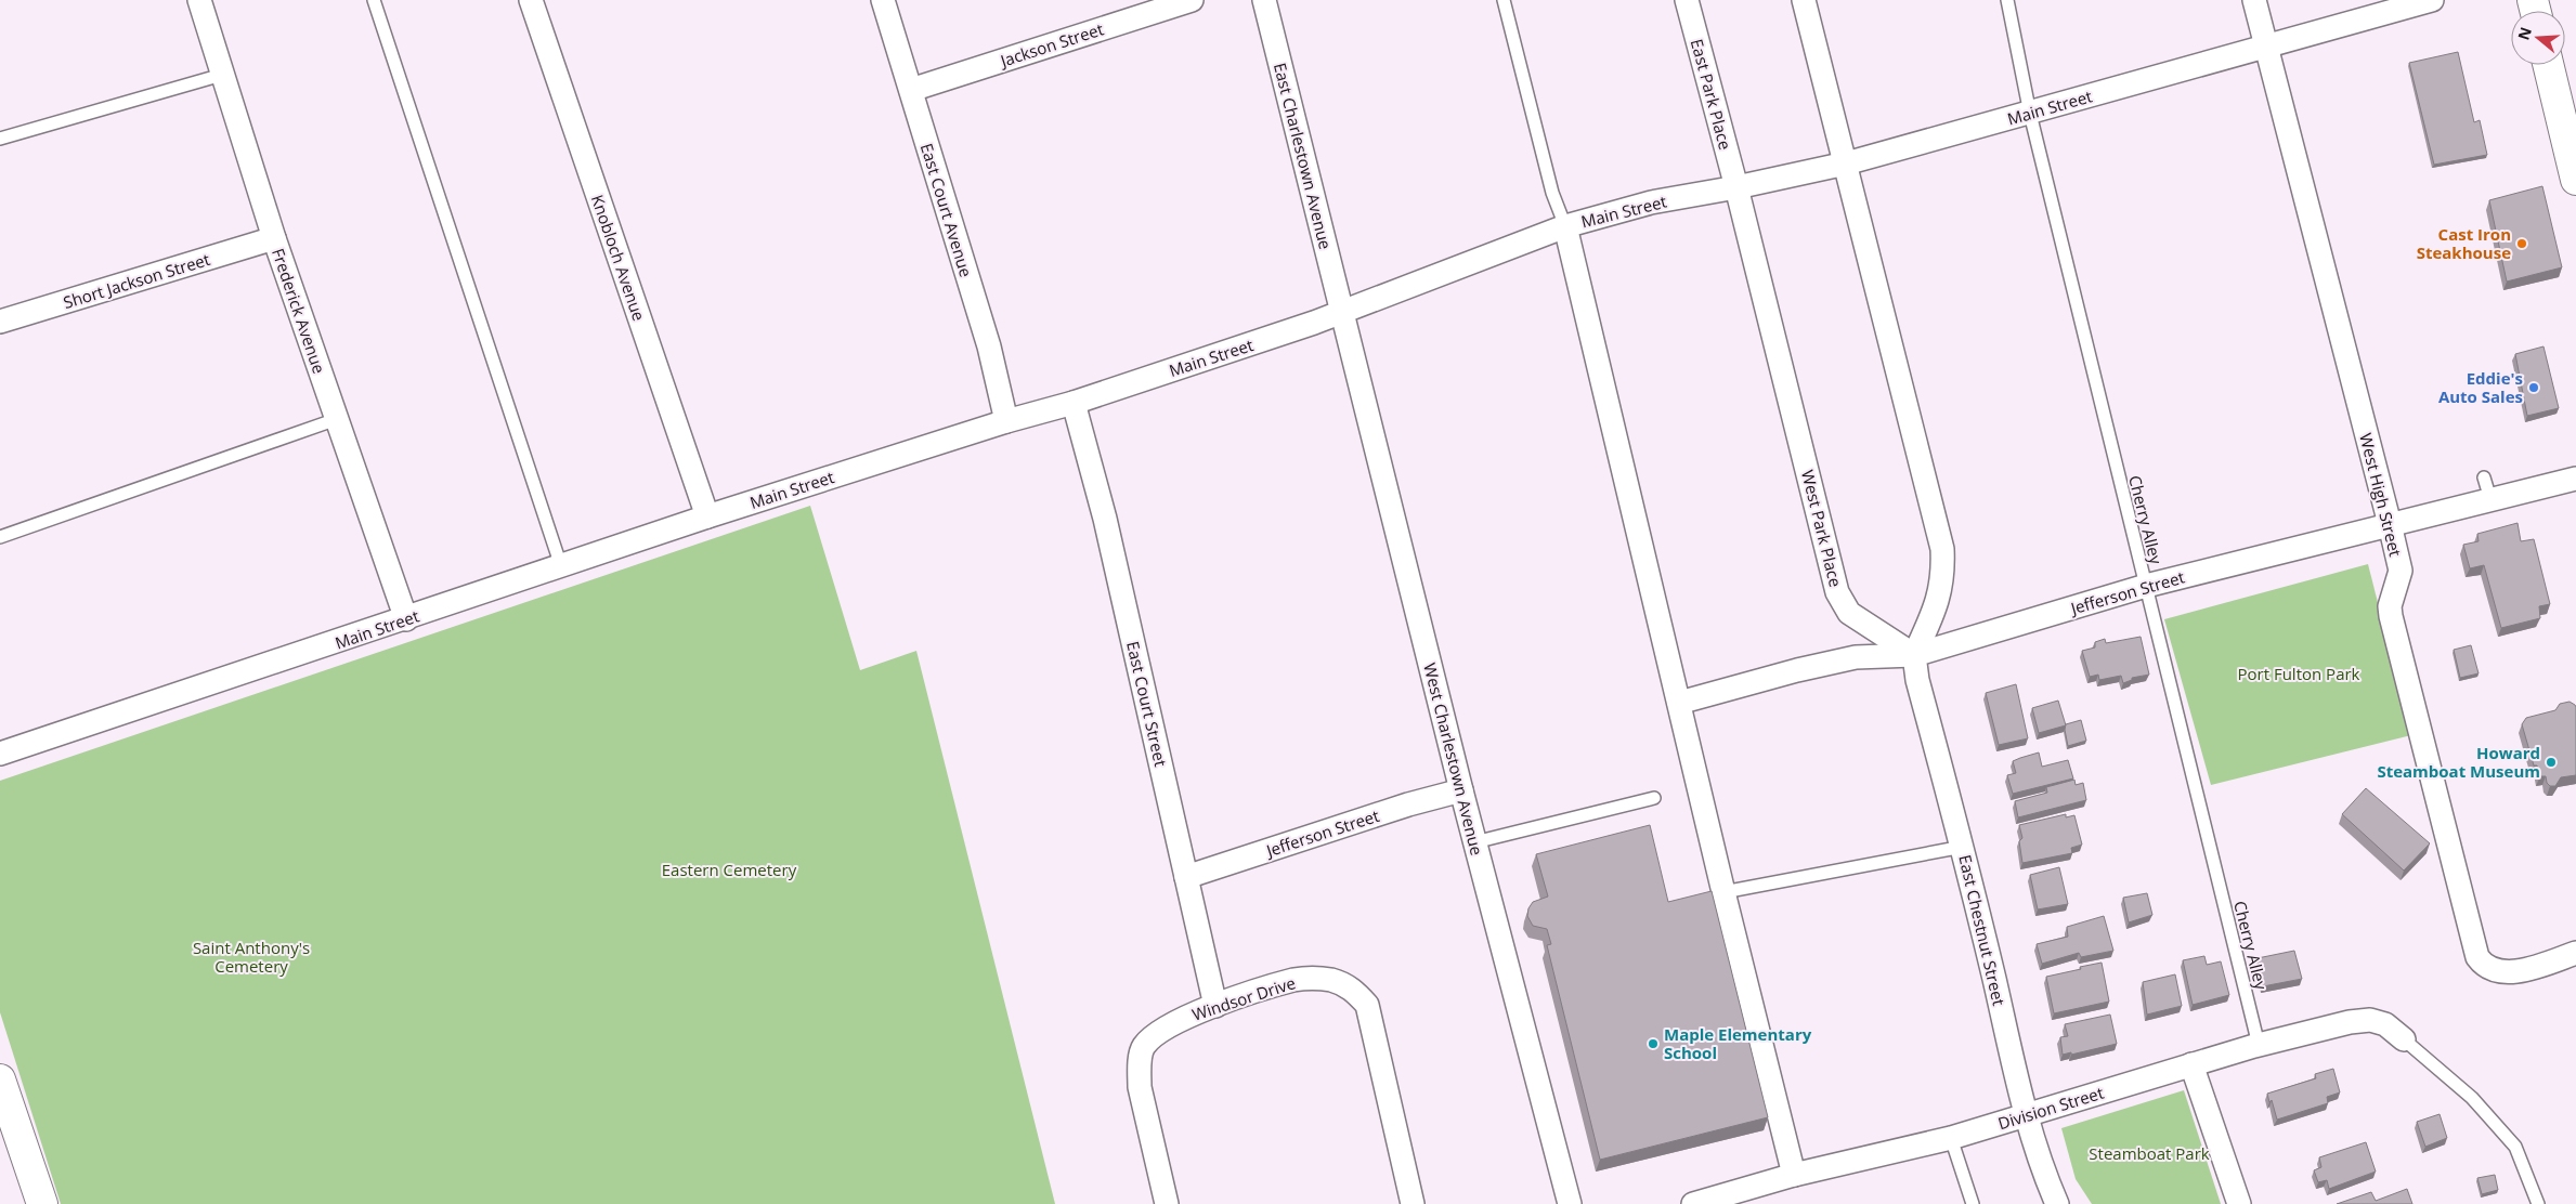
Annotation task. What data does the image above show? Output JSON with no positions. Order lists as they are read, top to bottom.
{
  "streets": {
    "street": [
      "Jackson Street",
      "East Park Place",
      "Main Street",
      "East Charlestown Avenue",
      "East Court Avenue",
      "Knobloch Avenue",
      "Short Jackson Street",
      "Frederick Avenue",
      "West High Street",
      "West Park Place",
      "Jefferson Street",
      "East Court Street",
      "West Charlestown Avenue",
      "East Chestnut Street",
      "Windsor Drive",
      "Division Street"
    ],
    "lane": ["Cherry Alley"]
  },
  "crossings": [
    ["Jackson Street", "East Court Avenue"],
    ["East Park Place", "Main Street"],
    ["East Park Place", "West Park Place"],
    ["Main Street", "East Charlestown Avenue"],
    ["Main Street", "East Court Avenue"],
    ["Main Street", "Knobloch Avenue"],
    ["Main Street", "Frederick Avenue"],
    ["Main Street", "West High Street"],
    ["Main Street", "Cherry Alley"],
    ["Main Street", "West Park Place"],
    ["Main Street", "East Court Street"],
    ["Main Street", "West Charlestown Avenue"],
    ["East Charlestown Avenue", "West Charlestown Avenue"],
    ["Short Jackson Street", "Frederick Avenue"],
    ["West High Street", "Jefferson Street"],
    ["Cherry Alley", "Jefferson Street"],
    ["Cherry Alley", "Division Street"],
    ["West Park Place", "Jefferson Street"],
    ["West Park Place", "East Chestnut Street"],
    ["Jefferson Street", "East Court Street"],
    ["Jefferson Street", "West Charlestown Avenue"],
    ["Jefferson Street", "East Chestnut Street"],
    ["East Court Street", "Windsor Drive"],
    ["East Chestnut Street", "Division Street"]
  ],
  "parks": [
    "Port Fulton Park",
    "Eastern Cemetery",
    "Saint Anthony's Cemetery",
    "Steamboat Park"
  ],
  "places": [
    "Cast Iron Steakhouse",
    "Eddie's Auto Sales",
    "Howard Steamboat Museum",
    "Maple Elementary School"
  ],
  "north": "left"
}
